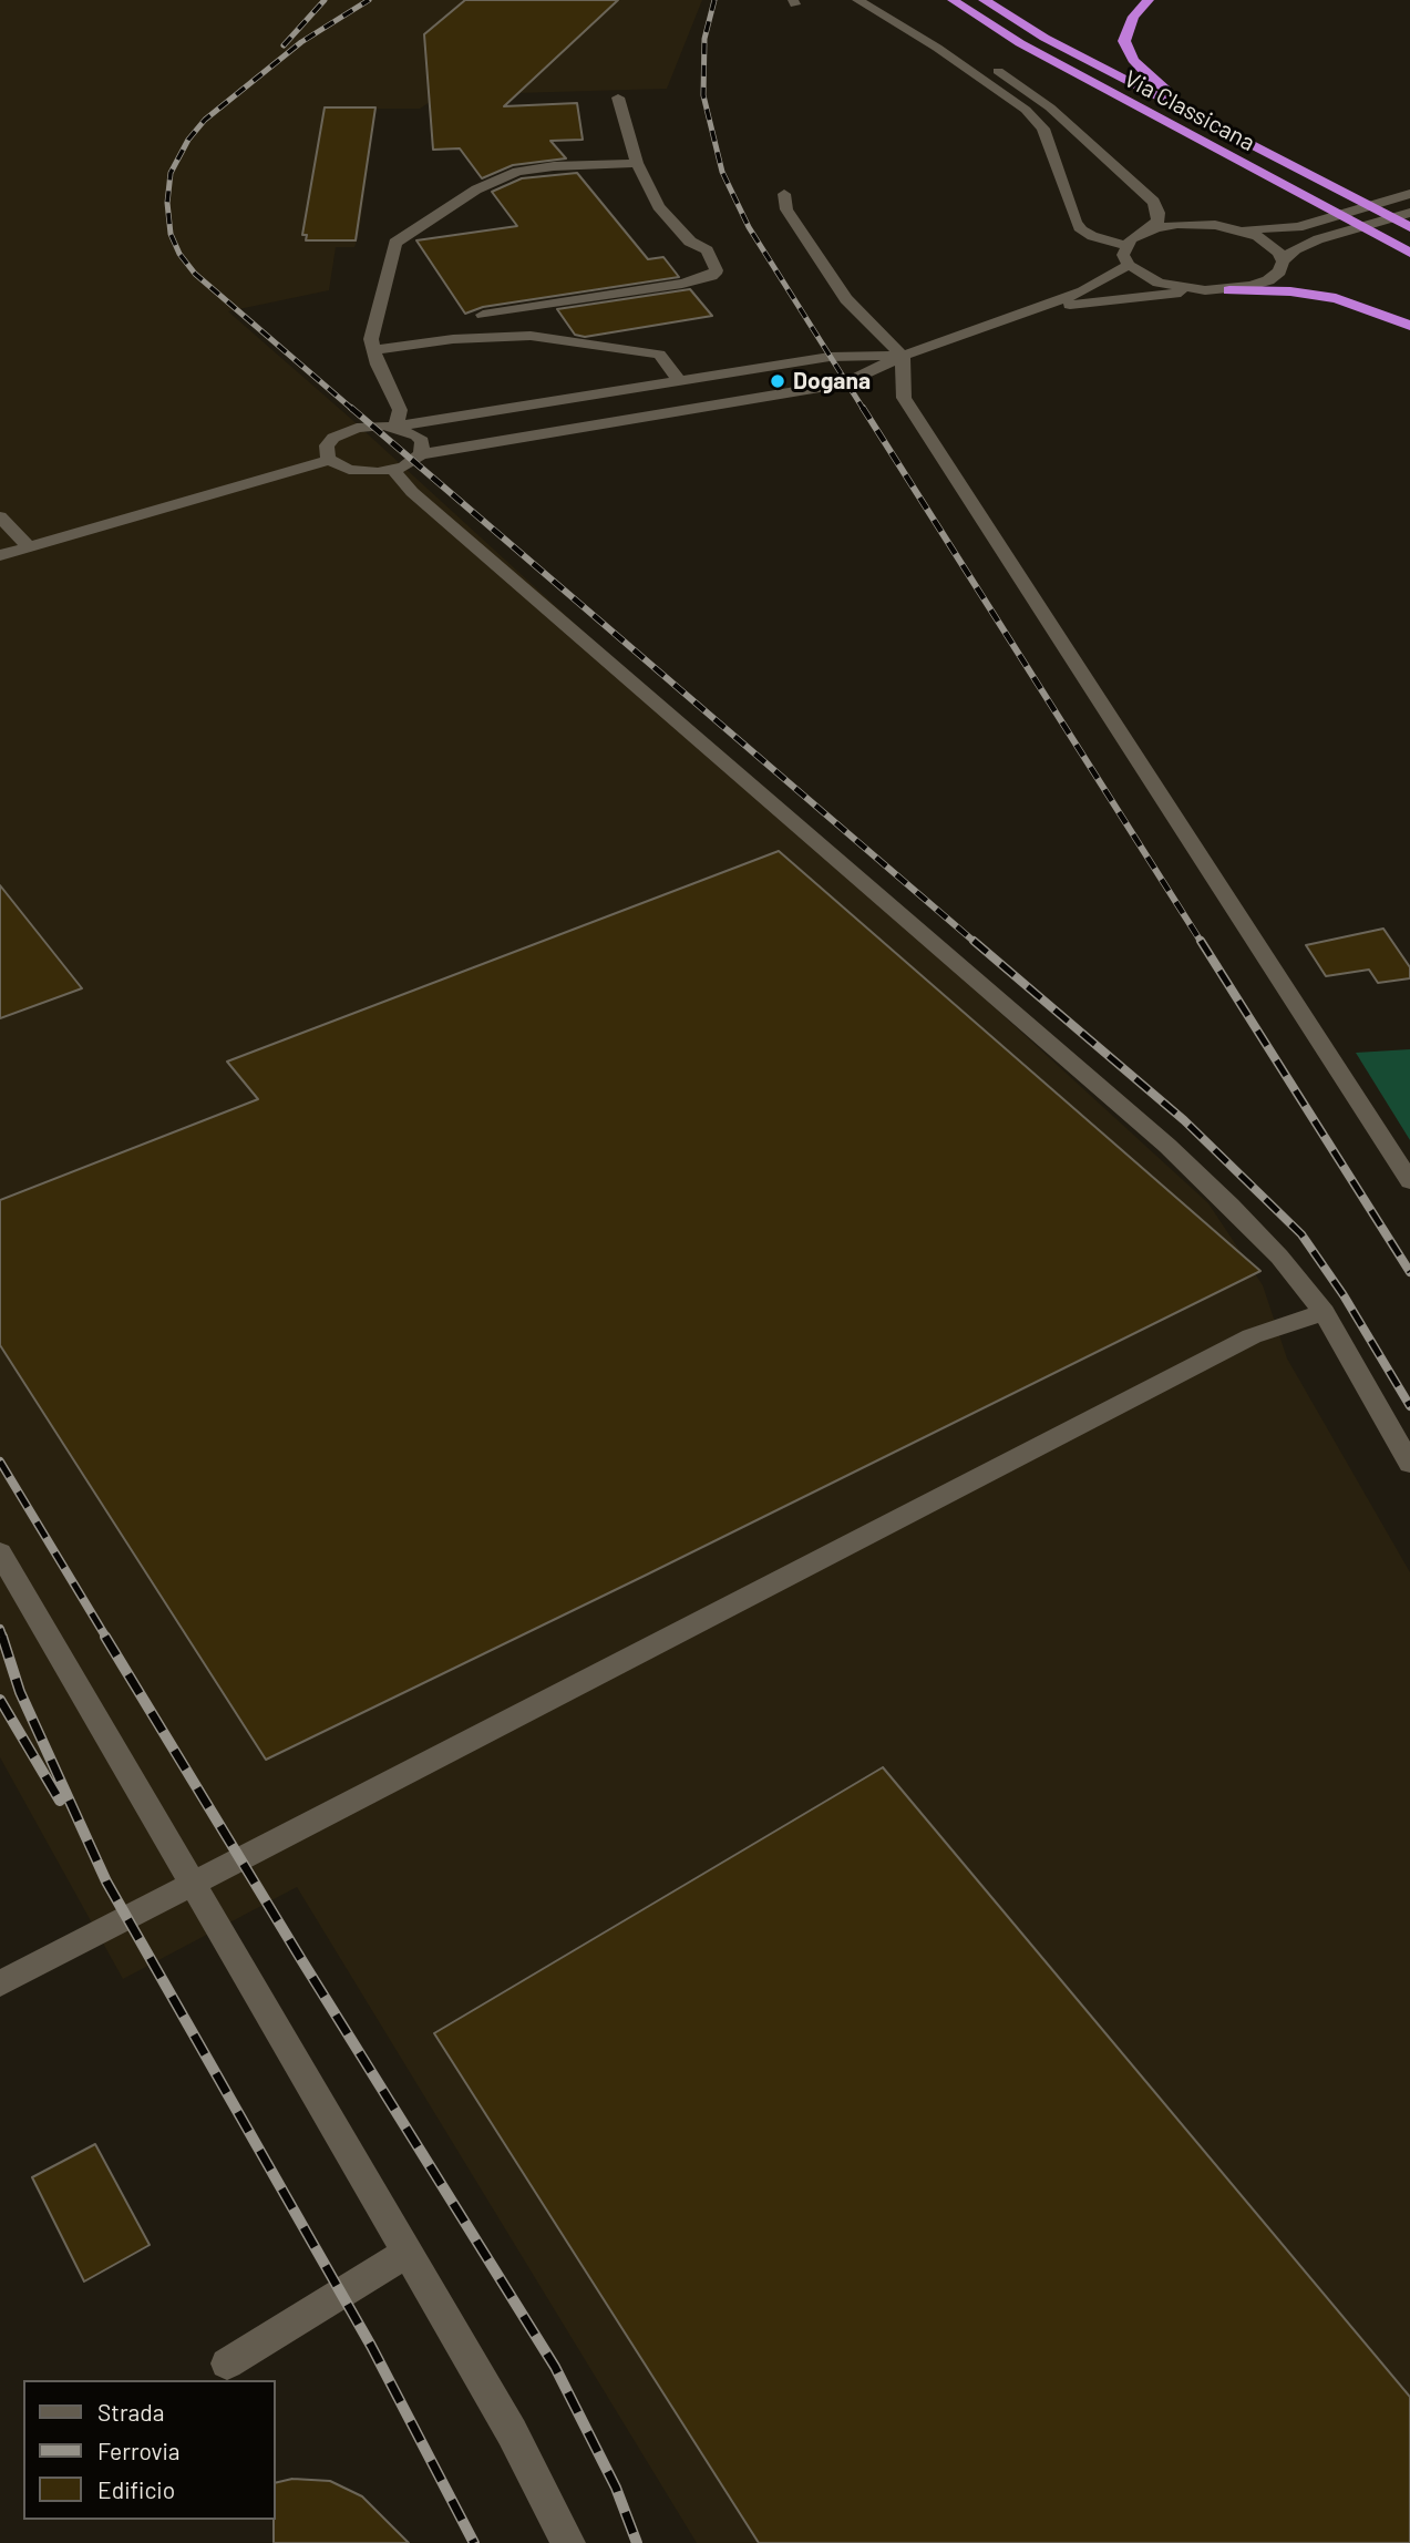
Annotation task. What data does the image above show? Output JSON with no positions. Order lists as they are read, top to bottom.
{
  "streets": {
    "highway": ["Via Classicana"]
  },
  "places": ["Dogana"],
  "legend": ["Strada", "Ferrovia", "Edificio"]
}
